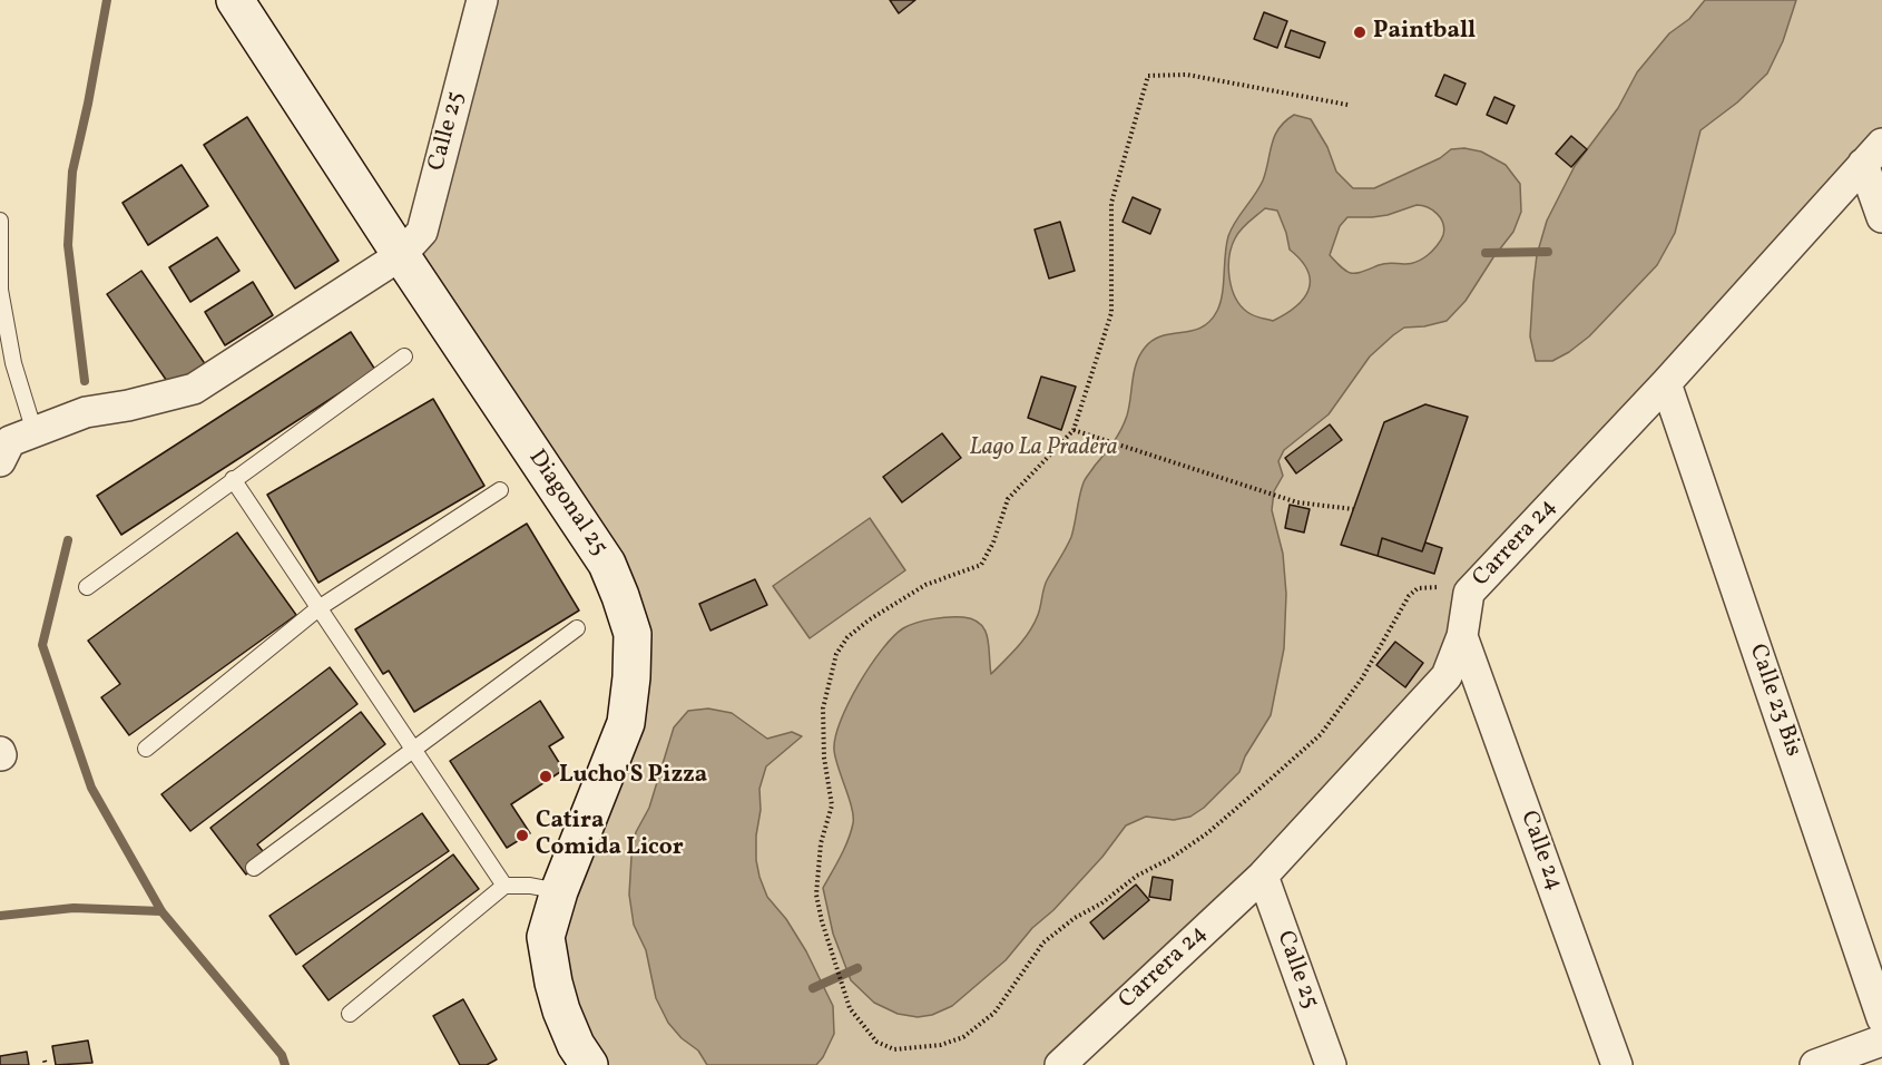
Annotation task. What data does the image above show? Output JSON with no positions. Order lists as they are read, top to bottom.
{
  "streets": {
    "street": [
      "Calle 25",
      "Diagonal 25",
      "Carrera 24",
      "Calle 23 Bis",
      "Calle 24"
    ]
  },
  "crossings": [
    ["Calle 25", "Diagonal 25"],
    ["Calle 25", "Carrera 24"],
    ["Carrera 24", "Calle 23 Bis"],
    ["Carrera 24", "Calle 24"]
  ],
  "parks": ["Lago La Pradera"],
  "places": ["Paintball", "Lucho'S Pizza", "Catira Comida Licor"]
}
